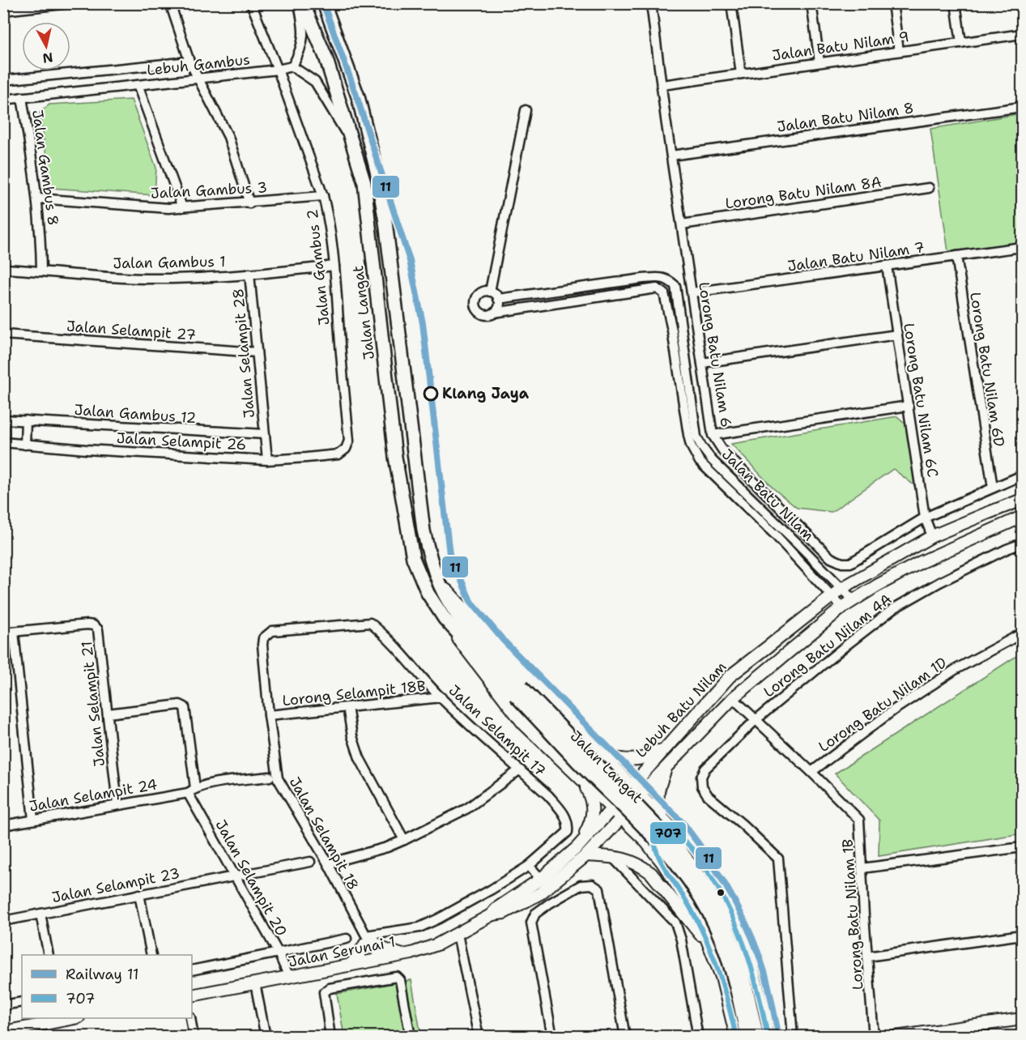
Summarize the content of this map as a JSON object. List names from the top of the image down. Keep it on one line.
{"streets":{"highway":["Jalan Langat"],"main road":["Lebuh Batu Nilam","Jalan Serunai 1"],"street":["Jalan Batu Nilam 9","Lebuh Gambus","Jalan Batu Nilam 8","Jalan Gambus 8","Jalan Gambus 3","Lorong Batu Nilam 8A","Jalan Batu Nilam 7","Jalan Gambus 1","Jalan Gambus 2","Jalan Selampit 27","Jalan Selampit 28","Lorong Batu Nilam 6","Lorong Batu Nilam 6D","Lorong Batu Nilam 6C","Jalan Gambus 12","Jalan Selampit 26","Jalan Batu Nilam","Lorong Batu Nilam 4A","Lorong Selampit 18B","Jalan Selampit 21","Lorong Batu Nilam 1D","Jalan Selampit 17","Jalan Selampit 24","Jalan Selampit 18","Jalan Selampit 20","Jalan Selampit 23","Lorong Batu Nilam 1B"]},"crossings":[["Jalan Batu Nilam 9","Lorong Batu Nilam 6"],["Lebuh Gambus","Jalan Gambus 8"],["Lebuh Gambus","Jalan Gambus 2"],["Jalan Batu Nilam 8","Lorong Batu Nilam 6"],["Jalan Gambus 8","Jalan Gambus 3"],["Jalan Gambus 8","Jalan Gambus 1"],["Jalan Gambus 3","Jalan Gambus 2"],["Lorong Batu Nilam 8A","Lorong Batu Nilam 6"],["Jalan Batu Nilam 7","Lorong Batu Nilam 6"],["Jalan Batu Nilam 7","Lorong Batu Nilam 6D"],["Jalan Batu Nilam 7","Lorong Batu Nilam 6C"],["Jalan Gambus 1","Jalan Gambus 2"],["Jalan Gambus 1","Jalan Selampit 28"],["Jalan Gambus 2","Jalan Selampit 26"],["Jalan Langat","Lebuh Batu Nilam"],["Jalan Selampit 27","Jalan Selampit 28"],["Jalan Selampit 28","Jalan Gambus 12"],["Jalan Selampit 28","Jalan Selampit 26"],["Lorong Batu Nilam 6","Lorong Batu Nilam 6D"],["Lorong Batu Nilam 6","Lorong Batu Nilam 6C"],["Lorong Batu Nilam 6C","Lebuh Batu Nilam"],["Jalan Batu Nilam","Lebuh Batu Nilam"],["Lorong Batu Nilam 4A","Lorong Batu Nilam 1B"],["Lorong Selampit 18B","Jalan Selampit 17"],["Lorong Selampit 18B","Jalan Selampit 18"],["Jalan Selampit 21","Jalan Selampit 24"],["Lorong Batu Nilam 1D","Lorong Batu Nilam 1B"],["Lebuh Batu Nilam","Lorong Batu Nilam 1B"],["Lebuh Batu Nilam","Jalan Serunai 1"],["Jalan Selampit 17","Jalan Selampit 18"],["Jalan Selampit 24","Jalan Selampit 20"],["Jalan Selampit 18","Jalan Serunai 1"],["Jalan Selampit 20","Jalan Selampit 23"],["Jalan Selampit 20","Jalan Serunai 1"]],"places":["Klang Jaya"],"lines":["rail line 11","transit line 707"],"legend":["Railway 11","707"],"north":"bottom"}
